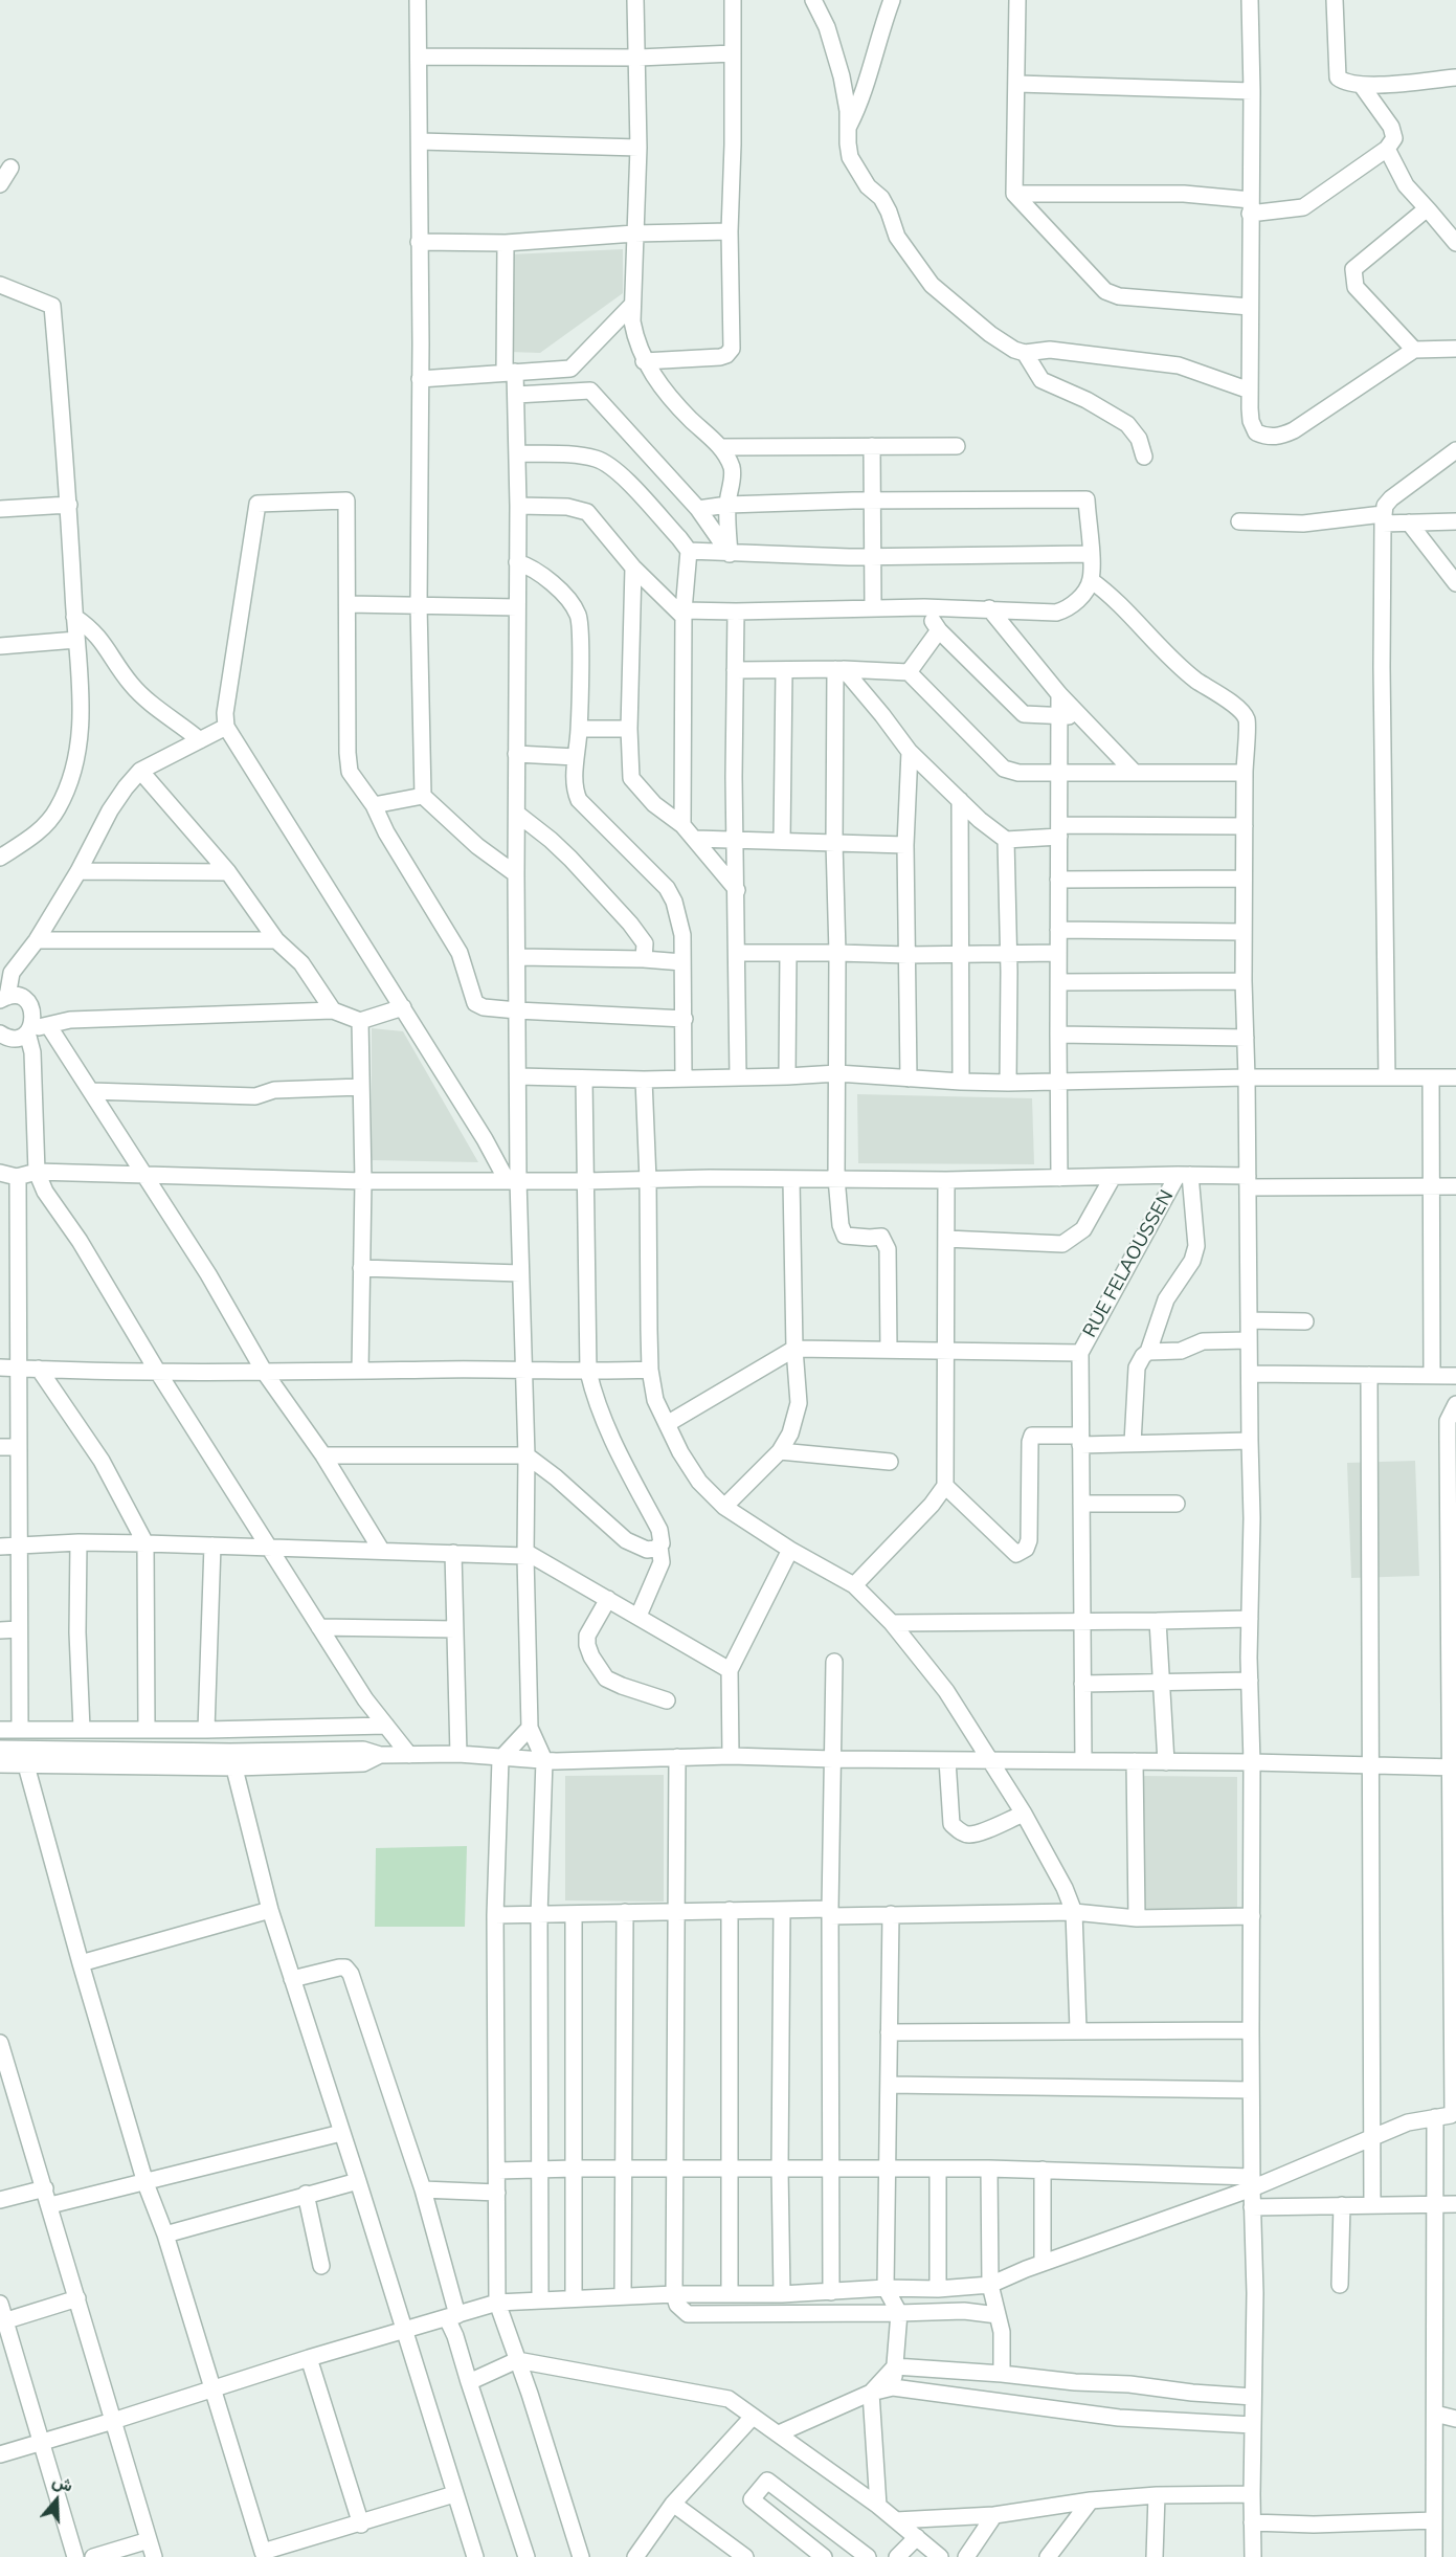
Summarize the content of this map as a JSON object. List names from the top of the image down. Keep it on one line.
{"streets":{"street":["RUE FELAOUSSEN"]},"north":"top"}
